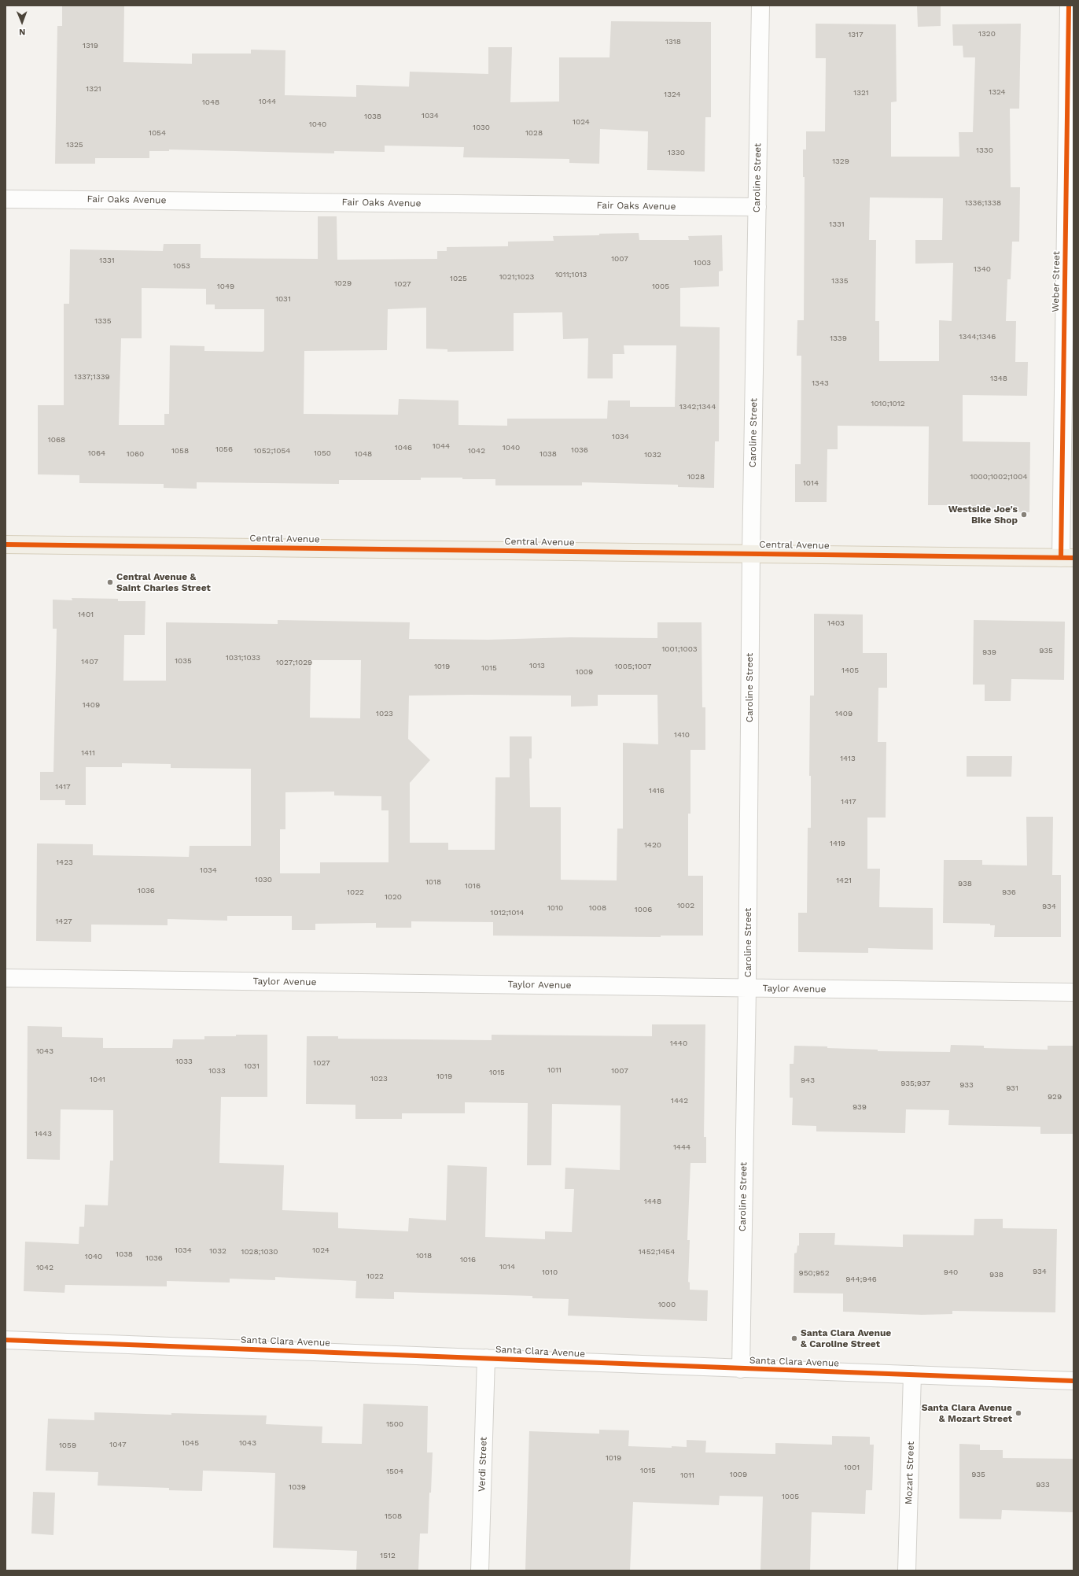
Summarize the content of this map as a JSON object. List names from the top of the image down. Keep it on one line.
{"streets":{"main road":["Central Avenue"],"street":["Caroline Street","Fair Oaks Avenue","Weber Street","Taylor Avenue","Santa Clara Avenue","Verdi Street","Mozart Street"]},"crossings":[["Caroline Street","Fair Oaks Avenue"],["Caroline Street","Central Avenue"],["Caroline Street","Taylor Avenue"],["Caroline Street","Santa Clara Avenue"],["Weber Street","Central Avenue"],["Santa Clara Avenue","Verdi Street"],["Santa Clara Avenue","Mozart Street"]],"places":["Westside Joe's Bike Shop","Central Avenue & Saint Charles Street","Santa Clara Avenue & Caroline Street","Santa Clara Avenue & Mozart Street"],"house_numbers":["1320","1317","1318","1319","1321","1324","1321","1324","1044","1048","1034","1038","1024","1040","1030","1054","1028","1325","1330","1330","1329","1336;1338","1331","1007","1331","1003","1053","1340","1011;1013","1021;1023","1025","1335","1029","1027","1049","1005","1031","1335","1344;1346","1339","1337;1339","1348","1343","1010;1012","1342;1344","1034","1068","1044","1046","1040","1056","1036","1058","1052;1054","1042","1064","1050","1060","1048","1038","1032","1028","1000;1002;1004","1014","1401","1403","1001;1003","935","939","1031;1033","1035","1407","1027;1029","1013","1019","1005;1007","1015","1405","1009","1409","1023","1409","1410","1411","1413","1417","1416","1417","1419","1420","1423","1034","1030","1421","1018","938","1016","1036","1022","936","1020","1002","934","1010","1008","1006","1012;1014","1427","1440","1043","1033","1027","1031","1011","1033","1007","1015","1019","1023","1041","943","935;937","933","931","929","1442","939","1443","1444","1448","1034","1024","1032","1028;1030","1452;1454","1038","1018","1040","1036","1016","1014","1042","934","1010","940","950;952","938","1022","944;946","1000","1500","1045","1043","1047","1059","1019","1001","1015","1504","1009","935","1011","933","1039","1005","1508","1512"],"north":"bottom"}
